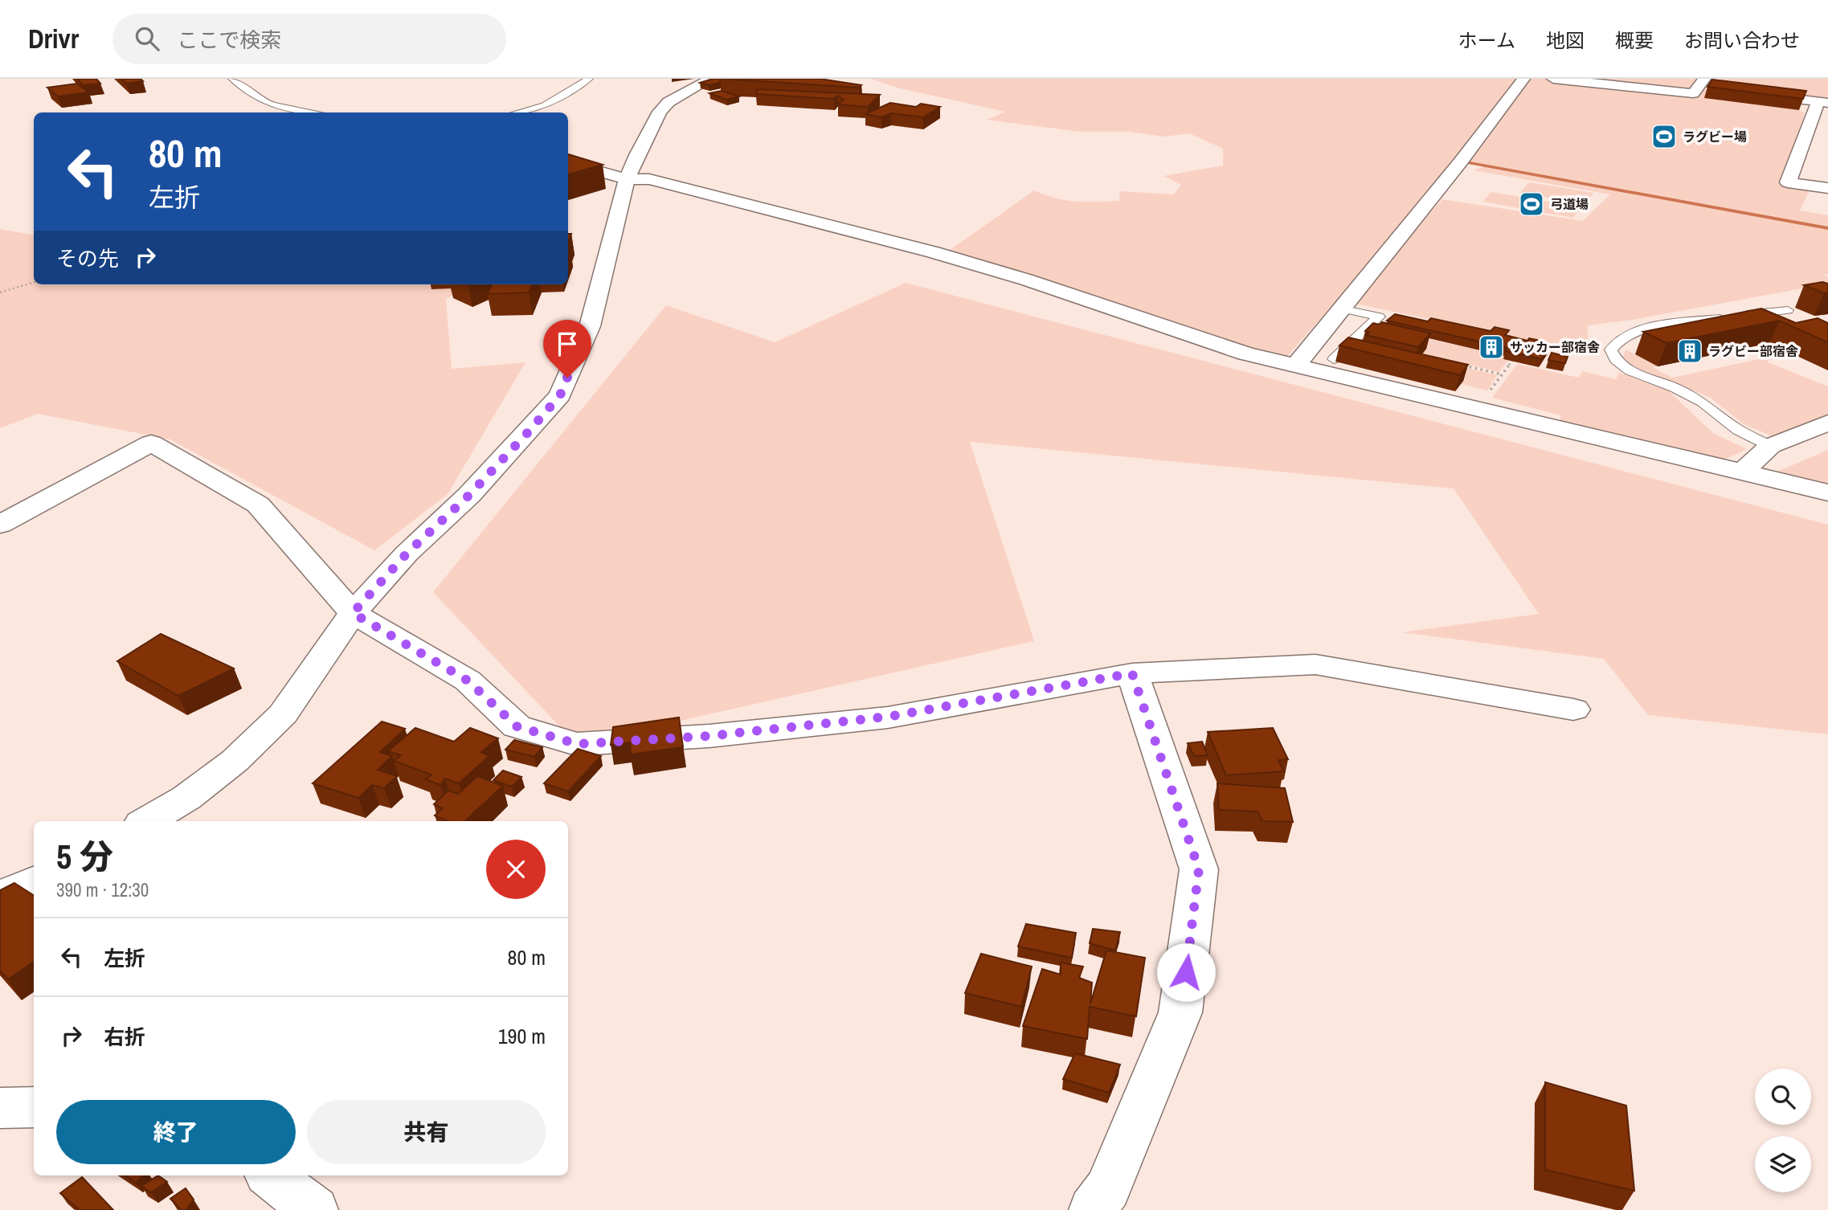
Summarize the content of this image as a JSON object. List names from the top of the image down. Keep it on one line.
{"places":{"sports":["ラグビー場","弓道場"],"building":["サッカー部宿舎","ラグビー部宿舎"]},"page":{"header":"Drivr","search":"ここで検索","nav":["ホーム","地図","概要","お問い合わせ"],"turn":["80 m","左折"],"then":"その先","heading":["5 分","390 m · 12:30"],"list":[{"name":"左折","value":"80 m"},{"name":"右折","value":"190 m"}],"buttons":["終了","共有"]}}
